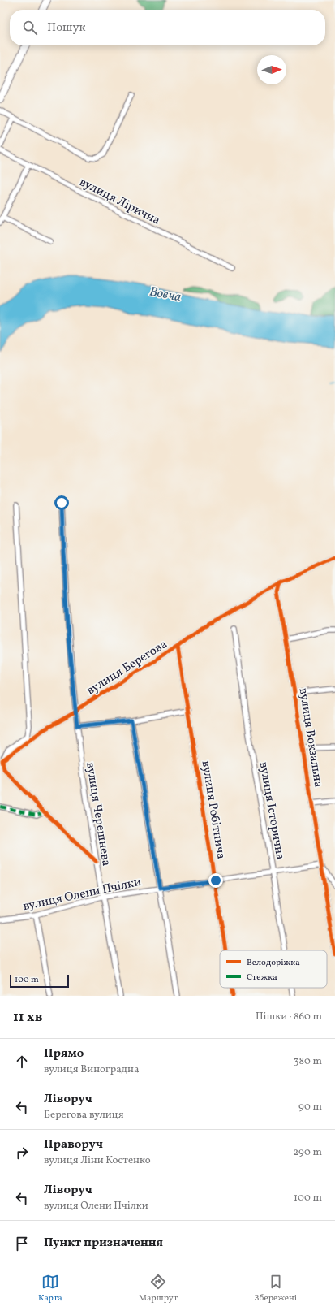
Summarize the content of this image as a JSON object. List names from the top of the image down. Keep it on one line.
{"streets":{"street":["вулиця Лірична","вулиця Берегова","вулиця Вокзальна","вулиця Робітнича","вулиця Історична","вулиця Черешнева","вулиця Олени Пчілки"]},"crossings":[["вулиця Берегова","вулиця Вокзальна"],["вулиця Берегова","вулиця Робітнича"],["вулиця Берегова","вулиця Черешнева"],["вулиця Вокзальна","вулиця Олени Пчілки"],["вулиця Робітнича","вулиця Олени Пчілки"],["вулиця Історична","вулиця Олени Пчілки"],["вулиця Черешнева","вулиця Олени Пчілки"]],"water":["Вовча"],"legend":["Велодоріжка","Стежка"],"scale_bar":"100 m","north":"right","page":{"search":"Пошук","scale":"100 m","heading":["11 хв","Пішки · 860 m"],"list":[["Прямо","вулиця Виноградна","380 m"],["Ліворуч","Берегова вулиця","90 m"],["Праворуч","вулиця Ліни Костенко","290 m"],["Ліворуч","вулиця Олени Пчілки","100 m"],"Пункт призначення"],"nav":["Карта","Маршрут","Збережені"]}}
